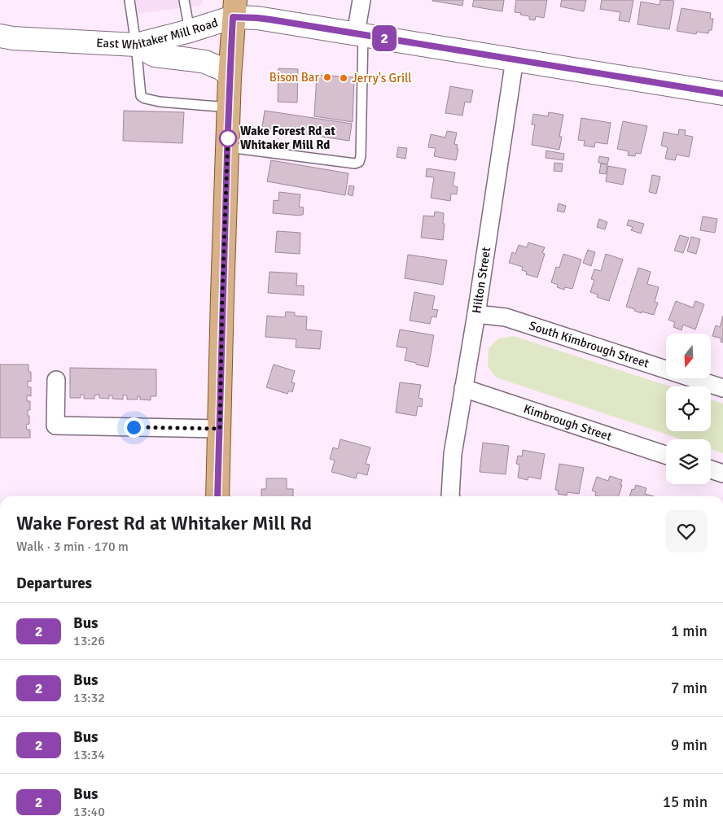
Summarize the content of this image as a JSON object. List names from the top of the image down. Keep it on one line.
{"streets":{"main road":["East Whitaker Mill Road"],"street":["Hilton Street","South Kimbrough Street","Kimbrough Street"]},"crossings":[["East Whitaker Mill Road","Hilton Street"],["Hilton Street","South Kimbrough Street"],["Hilton Street","Kimbrough Street"]],"places":["Bison Bar","Jerry's Grill","Wake Forest Rd at Whitaker Mill Rd"],"lines":["bus line 2"],"north":"bottom","page":{"on_map":"2","heading":[["Wake Forest Rd at Whitaker Mill Rd","Walk · 3 min · 170 m"],"Departures"],"list":[{"mark":"2","name":"Bus","note":"13:26","value":"1 min"},{"mark":"2","name":"Bus","note":"13:32","value":"7 min"},{"mark":"2","name":"Bus","note":"13:34","value":"9 min"},{"mark":"2","name":"Bus","note":"13:40","value":"15 min"}]}}
